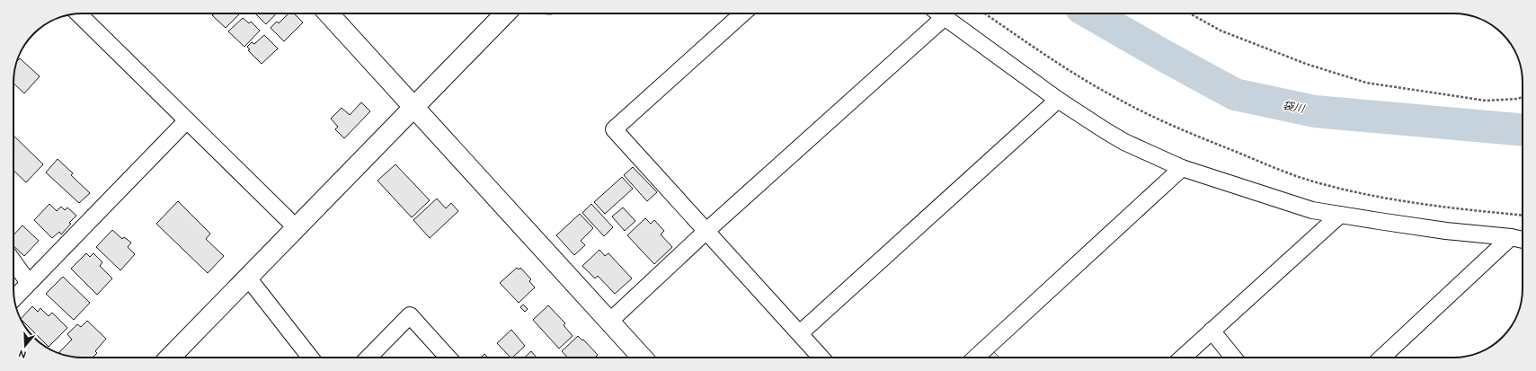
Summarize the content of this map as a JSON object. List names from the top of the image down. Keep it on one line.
{"water":["袋川"],"north":"bottom"}
